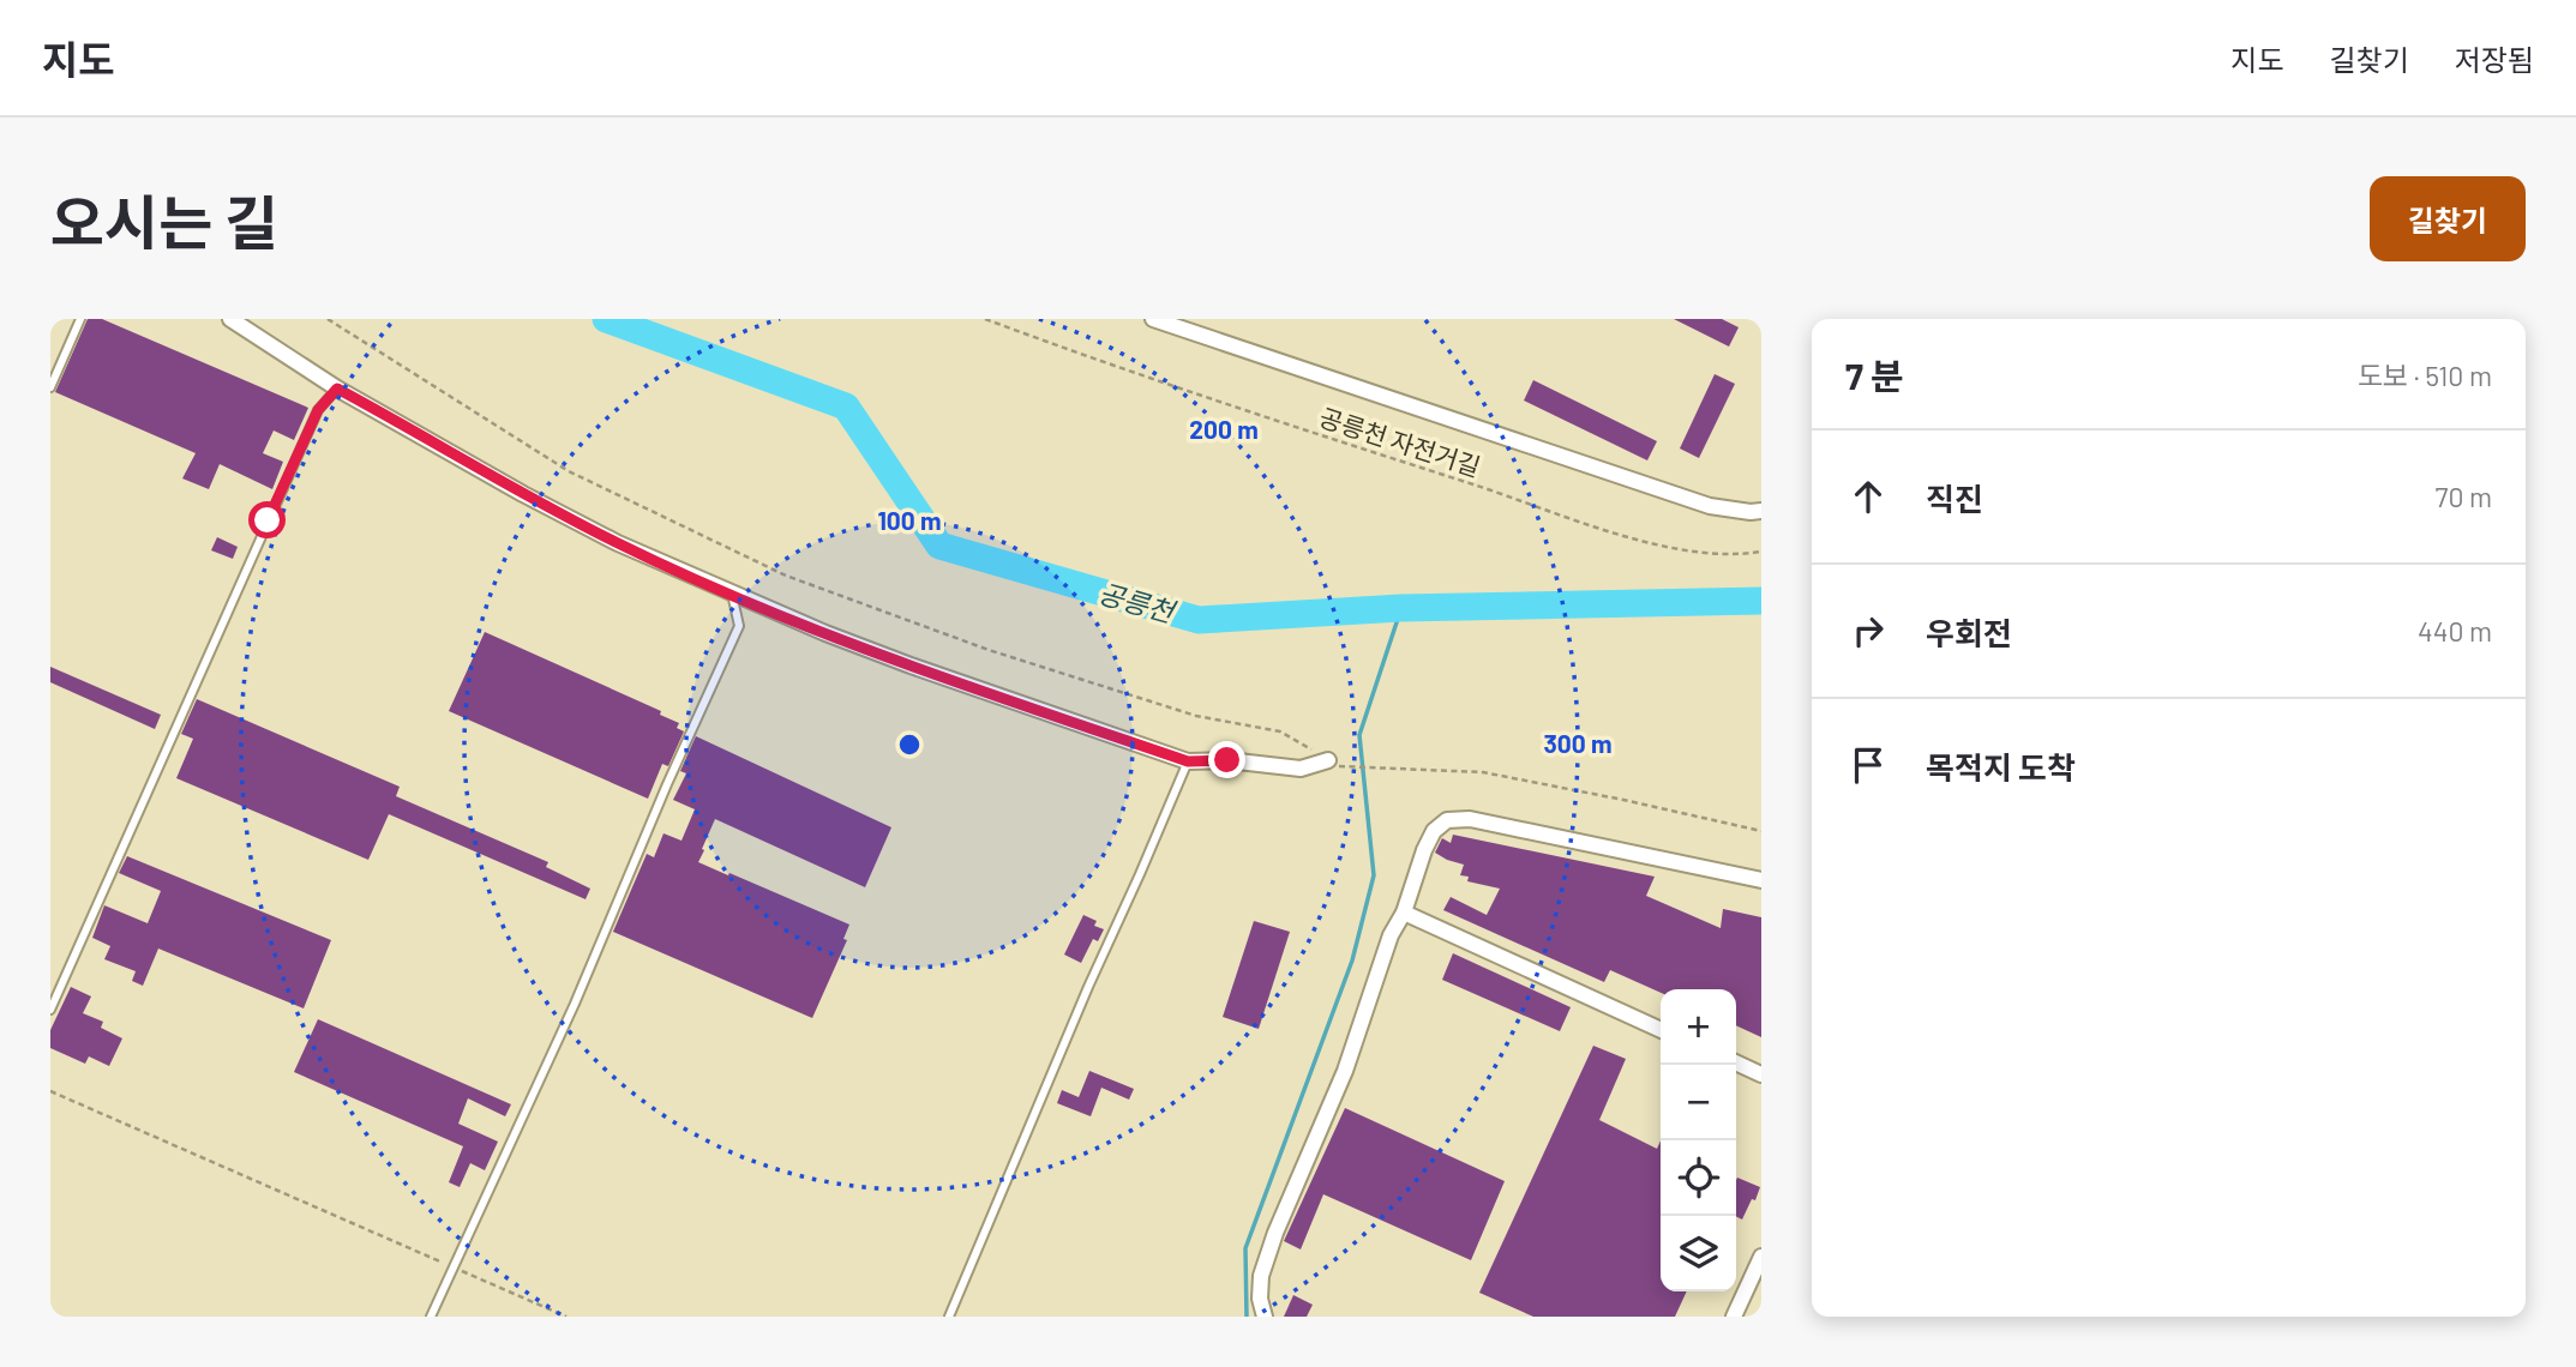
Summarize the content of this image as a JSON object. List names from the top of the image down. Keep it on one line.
{"streets":{"path":["공릉천 자전거길"]},"water":["공릉천"],"page":{"header":"지도","nav":["지도","길찾기","저장됨"],"title":"오시는 길","buttons":"길찾기","heading":["7 분","도보 · 510 m"],"list":[["직진","70 m"],["우회전","440 m"],"목적지 도착"],"map_buttons":["+","−"]},"rings":["200 m","100 m","300 m"]}
